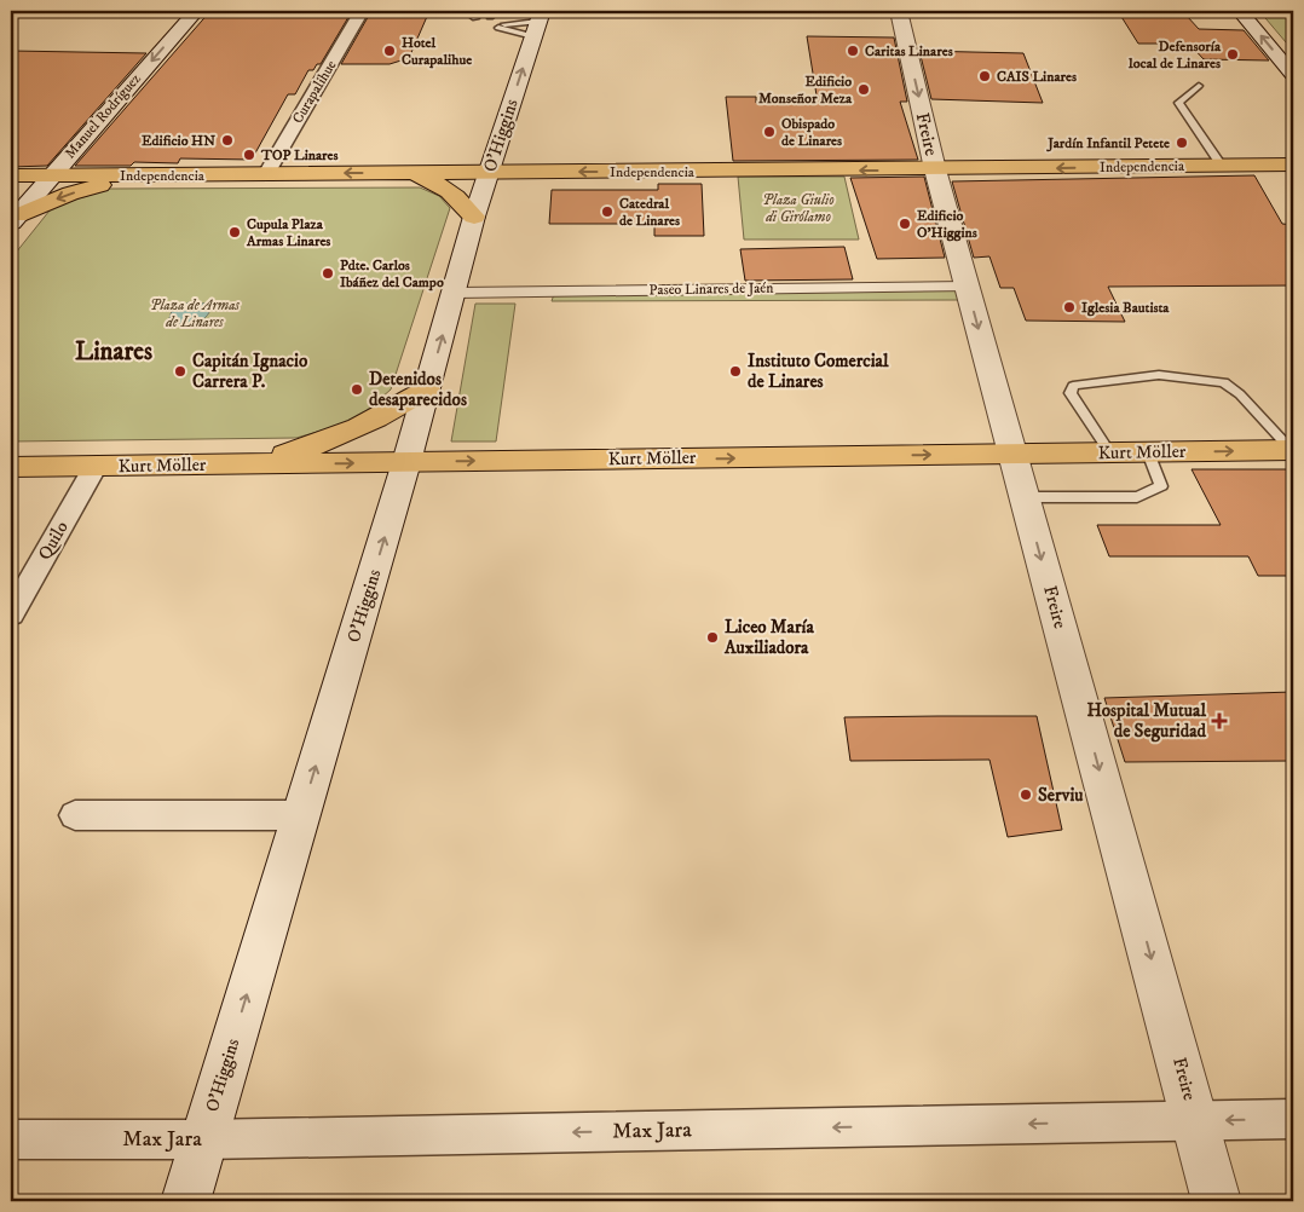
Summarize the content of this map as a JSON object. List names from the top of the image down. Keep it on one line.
{"streets":{"main road":["Manuel Rodríguez","Freire","O'Higgins","Independencia","Kurt Möller"],"street":["Curapalihue","Paseo Linares de Jaén","Quilo","Max Jara"]},"crossings":[["Curapalihue","Independencia"],["Manuel Rodríguez","Independencia"],["Freire","Independencia"],["Freire","Paseo Linares de Jaén"],["Freire","Kurt Möller"],["Freire","Max Jara"],["O'Higgins","Independencia"],["O'Higgins","Paseo Linares de Jaén"],["O'Higgins","Kurt Möller"],["O'Higgins","Max Jara"],["Kurt Möller","Quilo"]],"one_way":["Manuel Rodríguez","Freire","O'Higgins","Independencia","Kurt Möller","Max Jara"],"districts":["Linares"],"parks":["Plaza Giulio di Girólamo","Plaza de Armas de Linares"],"places":{"other":["Hotel Curapalihue","Caritas Linares","Defensoría local de Linares","CAIS Linares","Edificio Monseñor Meza","Obispado de Linares","Edificio HN","Jardín Infantil Petete","TOP Linares","Catedral de Linares","Edificio O'Higgins","Cupula Plaza Armas Linares","Pdte. Carlos Ibáñez del Campo","Iglesia Bautista","Capitán Ignacio Carrera P.","Instituto Comercial de Linares","Detenidos desaparecidos","Liceo María Auxiliadora","Serviu"],"health":["Hospital Mutual de Seguridad"]}}
